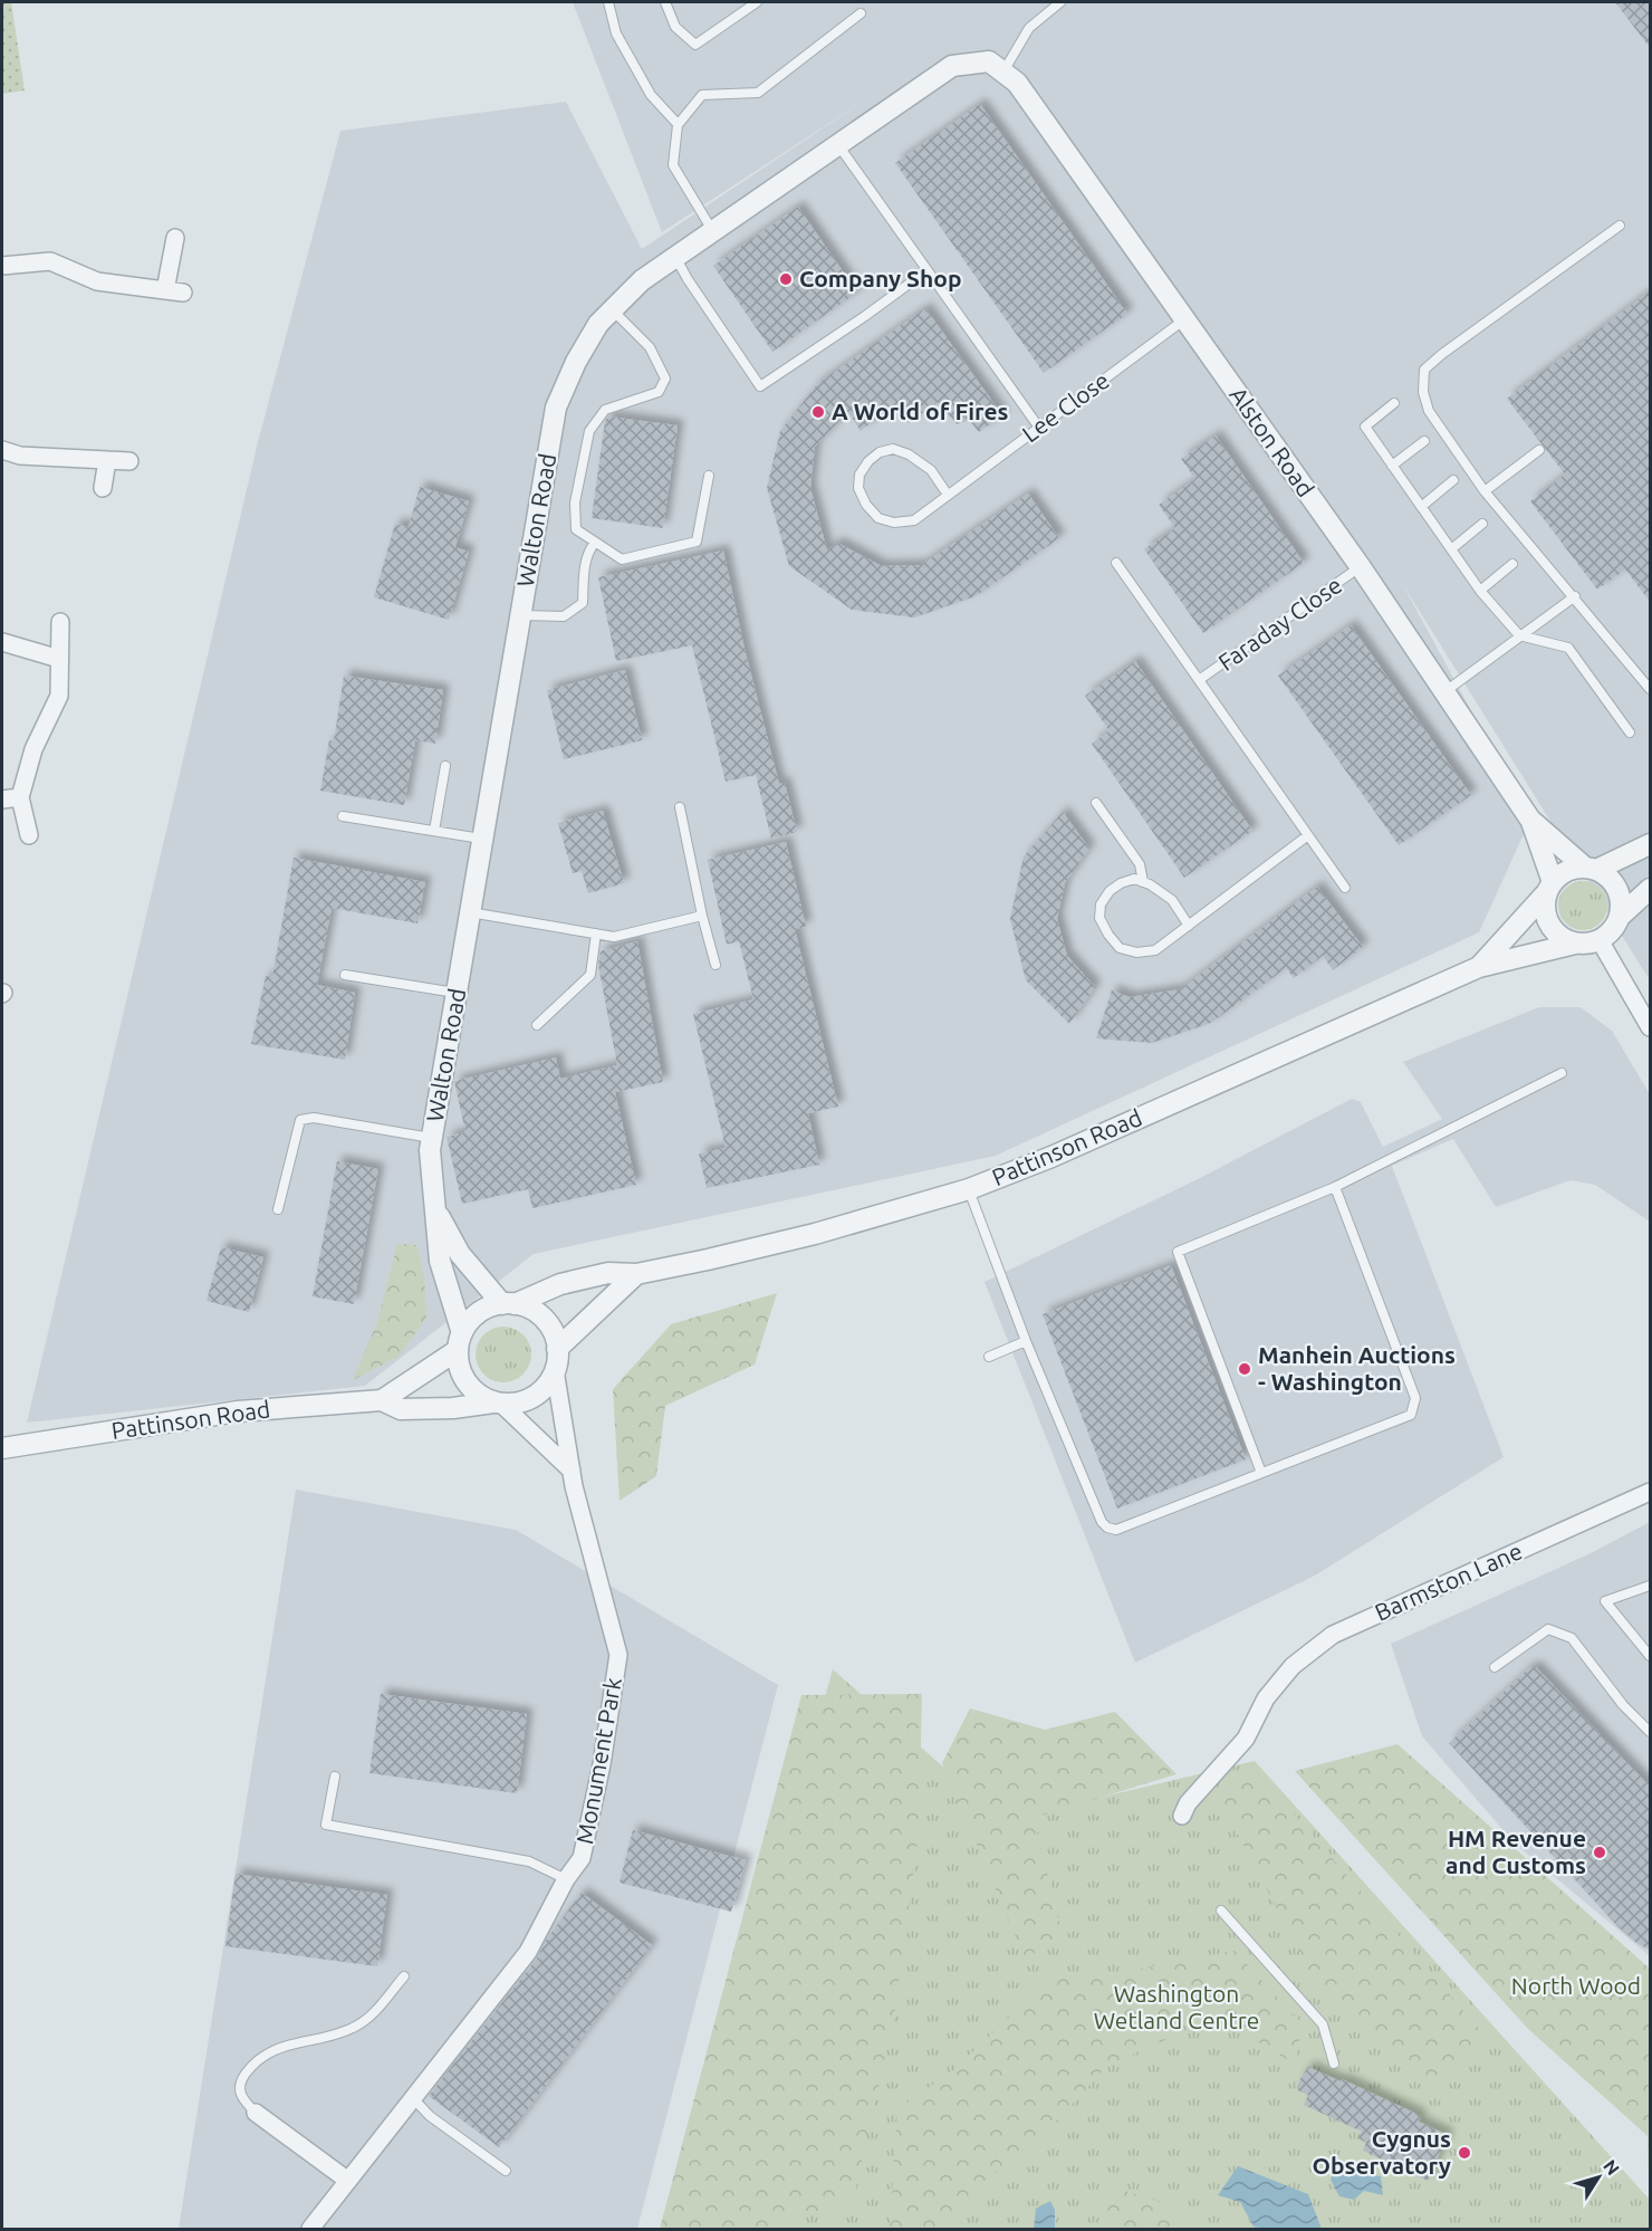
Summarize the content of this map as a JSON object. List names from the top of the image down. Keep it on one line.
{"streets":{"street":["Alston Road","Walton Road","Pattinson Road","Barmston Lane","Monument Park"],"lane":["Lee Close","Faraday Close"]},"crossings":[["Lee Close","Alston Road"],["Alston Road","Walton Road"],["Alston Road","Faraday Close"],["Alston Road","Pattinson Road"],["Walton Road","Pattinson Road"],["Walton Road","Monument Park"],["Pattinson Road","Monument Park"]],"parks":["North Wood","Washington Wetland Centre"],"places":["Company Shop","A World of Fires","Manhein Auctions - Washington","HM Revenue and Customs","Cygnus Observatory"],"north":"top right"}
